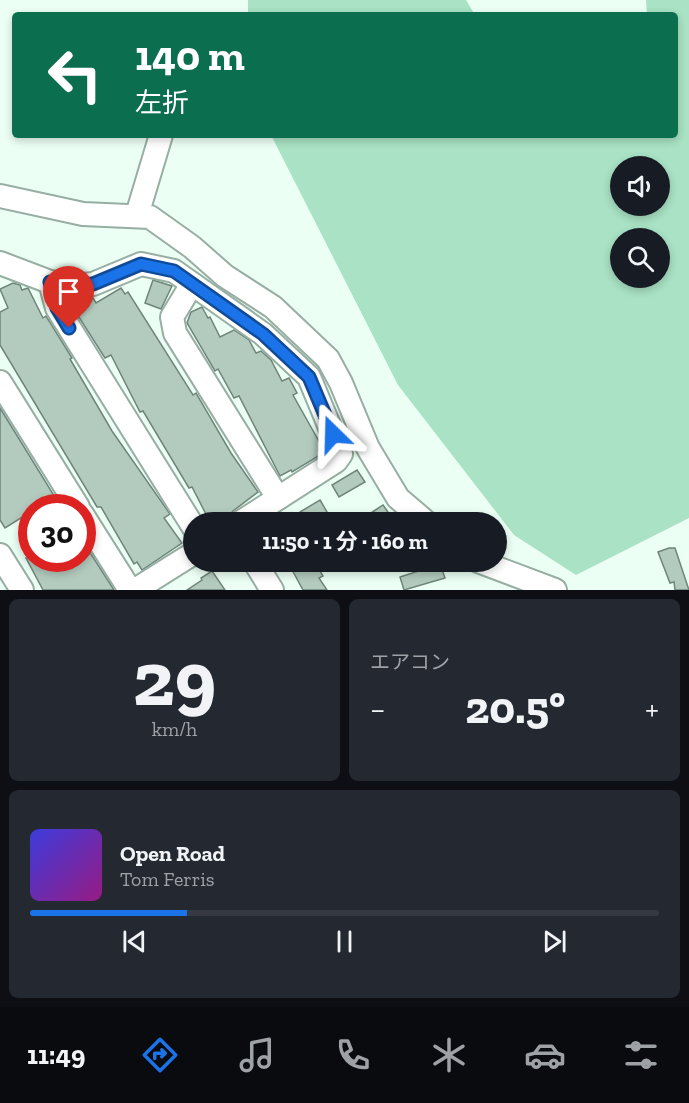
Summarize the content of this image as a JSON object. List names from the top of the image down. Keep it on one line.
{"page":{"turn":["140 m","左折"],"limit":"30","trip":"11:50 · 1 分 · 160 m","tile":[["29","km/h"],"エアコン"],"heat":["−","20.5°","+"],"song":["Open Road","Tom Ferris"],"tabs":"11:49"}}
